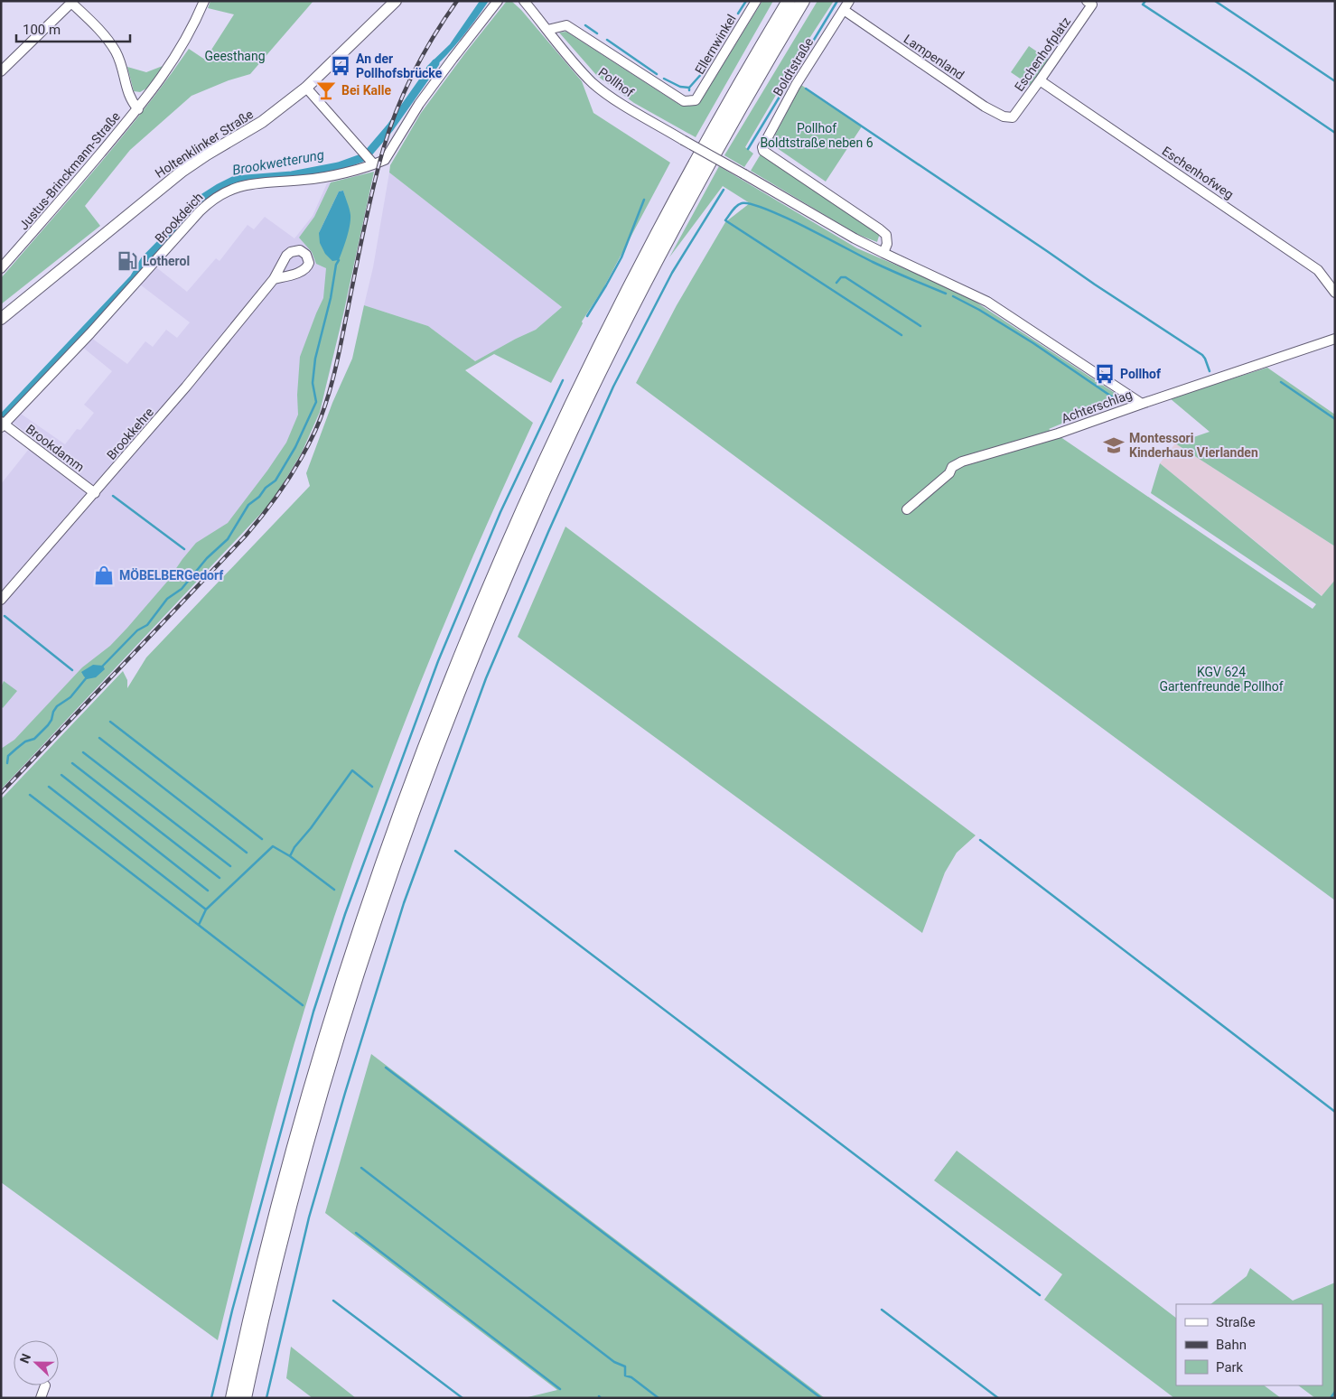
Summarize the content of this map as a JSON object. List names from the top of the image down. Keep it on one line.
{"streets":{"main road":["Holtenklinker Straße"],"street":["Ellernwinkel","Eschenhofplatz","Lampenland","Boldtstraße","Pollhof","Justus-Brinckmann-Straße","Eschenhofweg","Brookdeich","Achterschlag","Brookkehre","Brookdamm"]},"crossings":[["Ellernwinkel","Pollhof"],["Eschenhofplatz","Lampenland"],["Eschenhofplatz","Eschenhofweg"],["Lampenland","Boldtstraße"],["Boldtstraße","Pollhof"],["Brookdeich","Brookdamm"],["Brookkehre","Brookdamm"]],"water":["Brookwetterung"],"parks":["Geesthang","Pollhof Boldtstraße neben 6","KGV 624 Gartenfreunde Pollhof"],"places":{"bus stop":["An der Pollhofsbrücke","Pollhof"],"bar":["Bei Kalle"],"fuel station":["Lotherol"],"school or university":["Montessori Kinderhaus Vierlanden"],"shop":["MÖBELBERGedorf"]},"legend":["Straße","Bahn","Park"],"scale_bar":"100 m","north":"left"}
